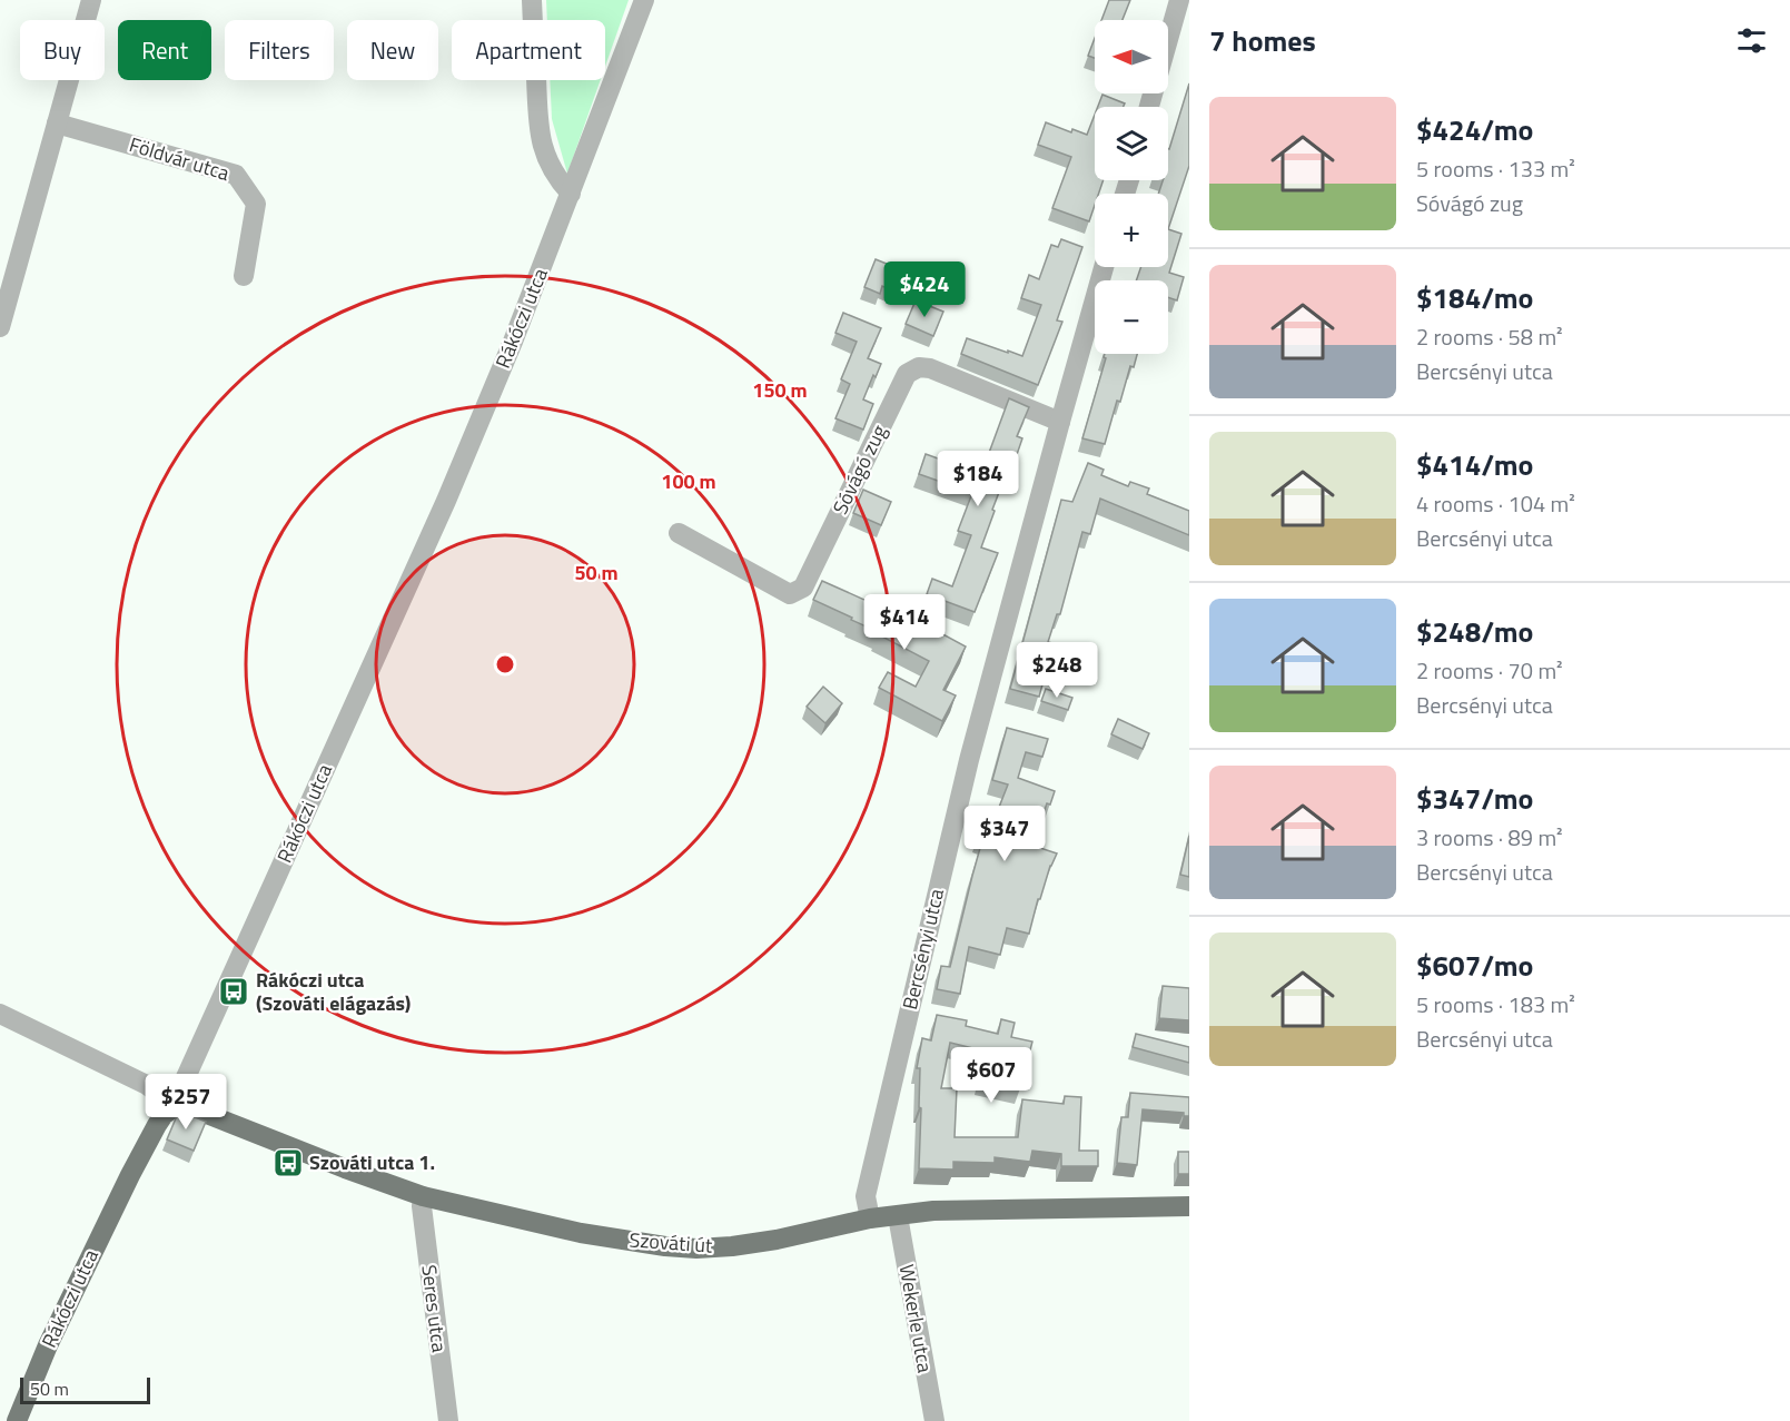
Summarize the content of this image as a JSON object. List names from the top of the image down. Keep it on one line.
{"streets":{"main road":["Rákóczi utca","Szováti út"],"street":["Földvár utca","Sóvágó zug","Bercsényi utca","Seres utca","Wekerle utca"]},"crossings":[["Rákóczi utca","Szováti út"],["Sóvágó zug","Bercsényi utca"],["Bercsényi utca","Szováti út"],["Szováti út","Seres utca"],["Szováti út","Wekerle utca"]],"places":{"bus stop":["Rákóczi utca (Szováti elágazás)","Szováti utca 1."]},"scale_bar":"50 m","north":"left","page":{"heading":"7 homes","map_buttons":["+","−"],"chip":["Buy","Rent","Filters","New","Apartment"],"list":[{"name":"$424/mo","note":"5 rooms · 133 m² · Sóvágó zug"},{"name":"$184/mo","note":"2 rooms · 58 m² · Bercsényi utca"},{"name":"$414/mo","note":"4 rooms · 104 m² · Bercsényi utca"},{"name":"$248/mo","note":"2 rooms · 70 m² · Bercsényi utca"},{"name":"$347/mo","note":"3 rooms · 89 m² · Bercsényi utca"},{"name":"$607/mo","note":"5 rooms · 183 m² · Bercsényi utca"}],"price":["$424","$184","$414","$248","$347","$607","$257"],"scale":"50 m"},"rings":["150 m","100 m","50 m"]}
